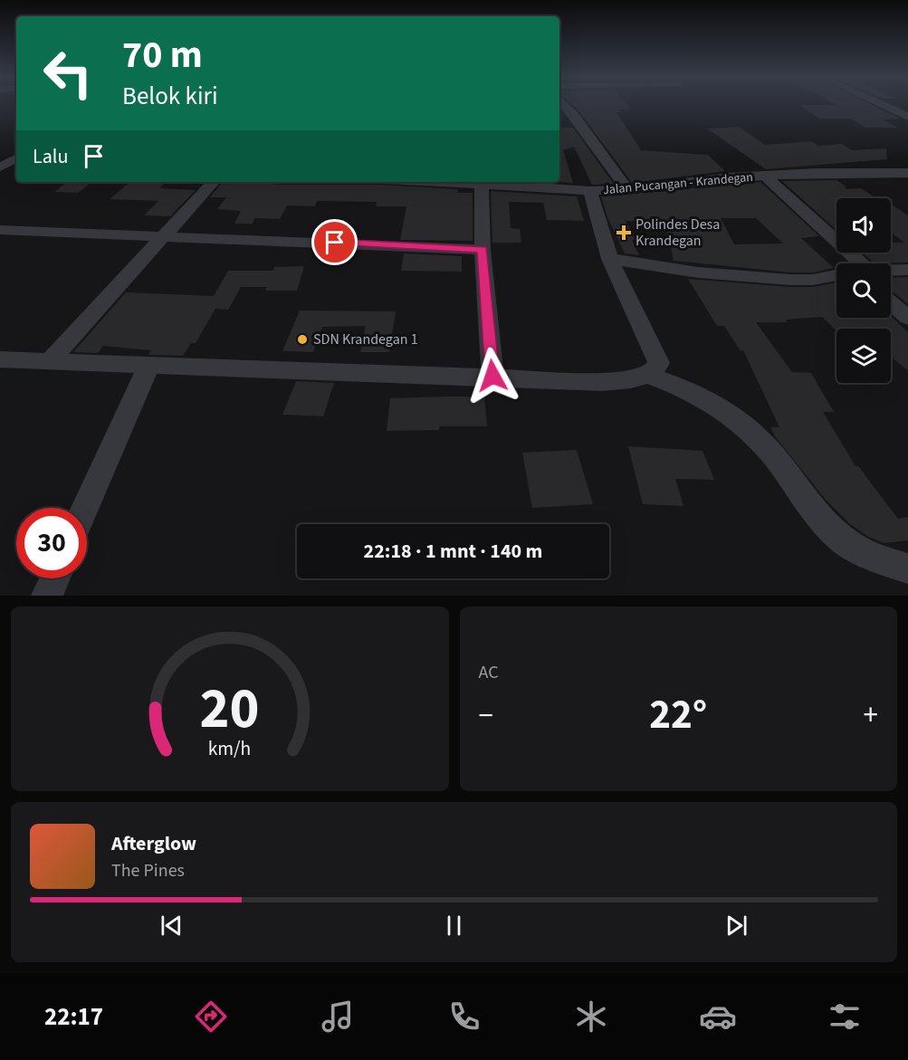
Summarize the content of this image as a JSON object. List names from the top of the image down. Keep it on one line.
{"streets":{"street":["Jalan Pucangan - Krandegan"]},"places":{"health":["Polindes Desa Krandegan"],"other":["SDN Krandegan 1"]},"page":{"turn":["70 m","Belok kiri"],"then":"Lalu","limit":"30","trip":"22:18 · 1 mnt · 140 m","tile":"AC","heat":["−","22°","+"],"song":["Afterglow","The Pines"],"tabs":"22:17","gauge":["20","km/h"]}}
